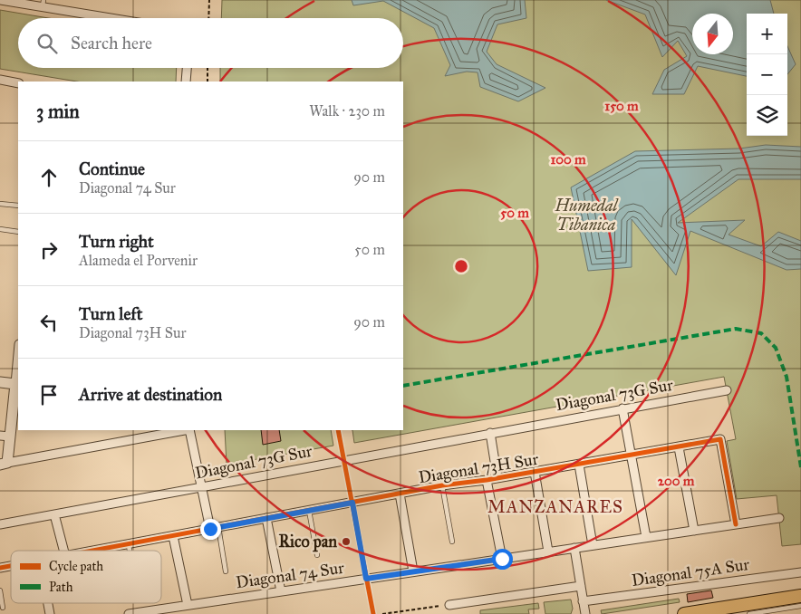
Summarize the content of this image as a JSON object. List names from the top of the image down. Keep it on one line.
{"streets":{"street":["Diagonal 73G Sur","Diagonal 73H Sur","Diagonal 75A Sur","Diagonal 74 Sur"]},"crossings":[["Diagonal 73H Sur","Diagonal 74 Sur"]],"districts":["MANZANARES"],"parks":["Humedal Tibanica"],"places":["Rico pan"],"legend":["Cycle path","Path"],"north":"bottom","page":{"map_buttons":["+","−"],"search":"Search here","heading":["3 min","Walk · 230 m"],"list":[["Continue","Diagonal 74 Sur","90 m"],["Turn right","Alameda el Porvenir","50 m"],["Turn left","Diagonal 73H Sur","90 m"],"Arrive at destination"]},"rings":["150 m","100 m","50 m","200 m"]}
